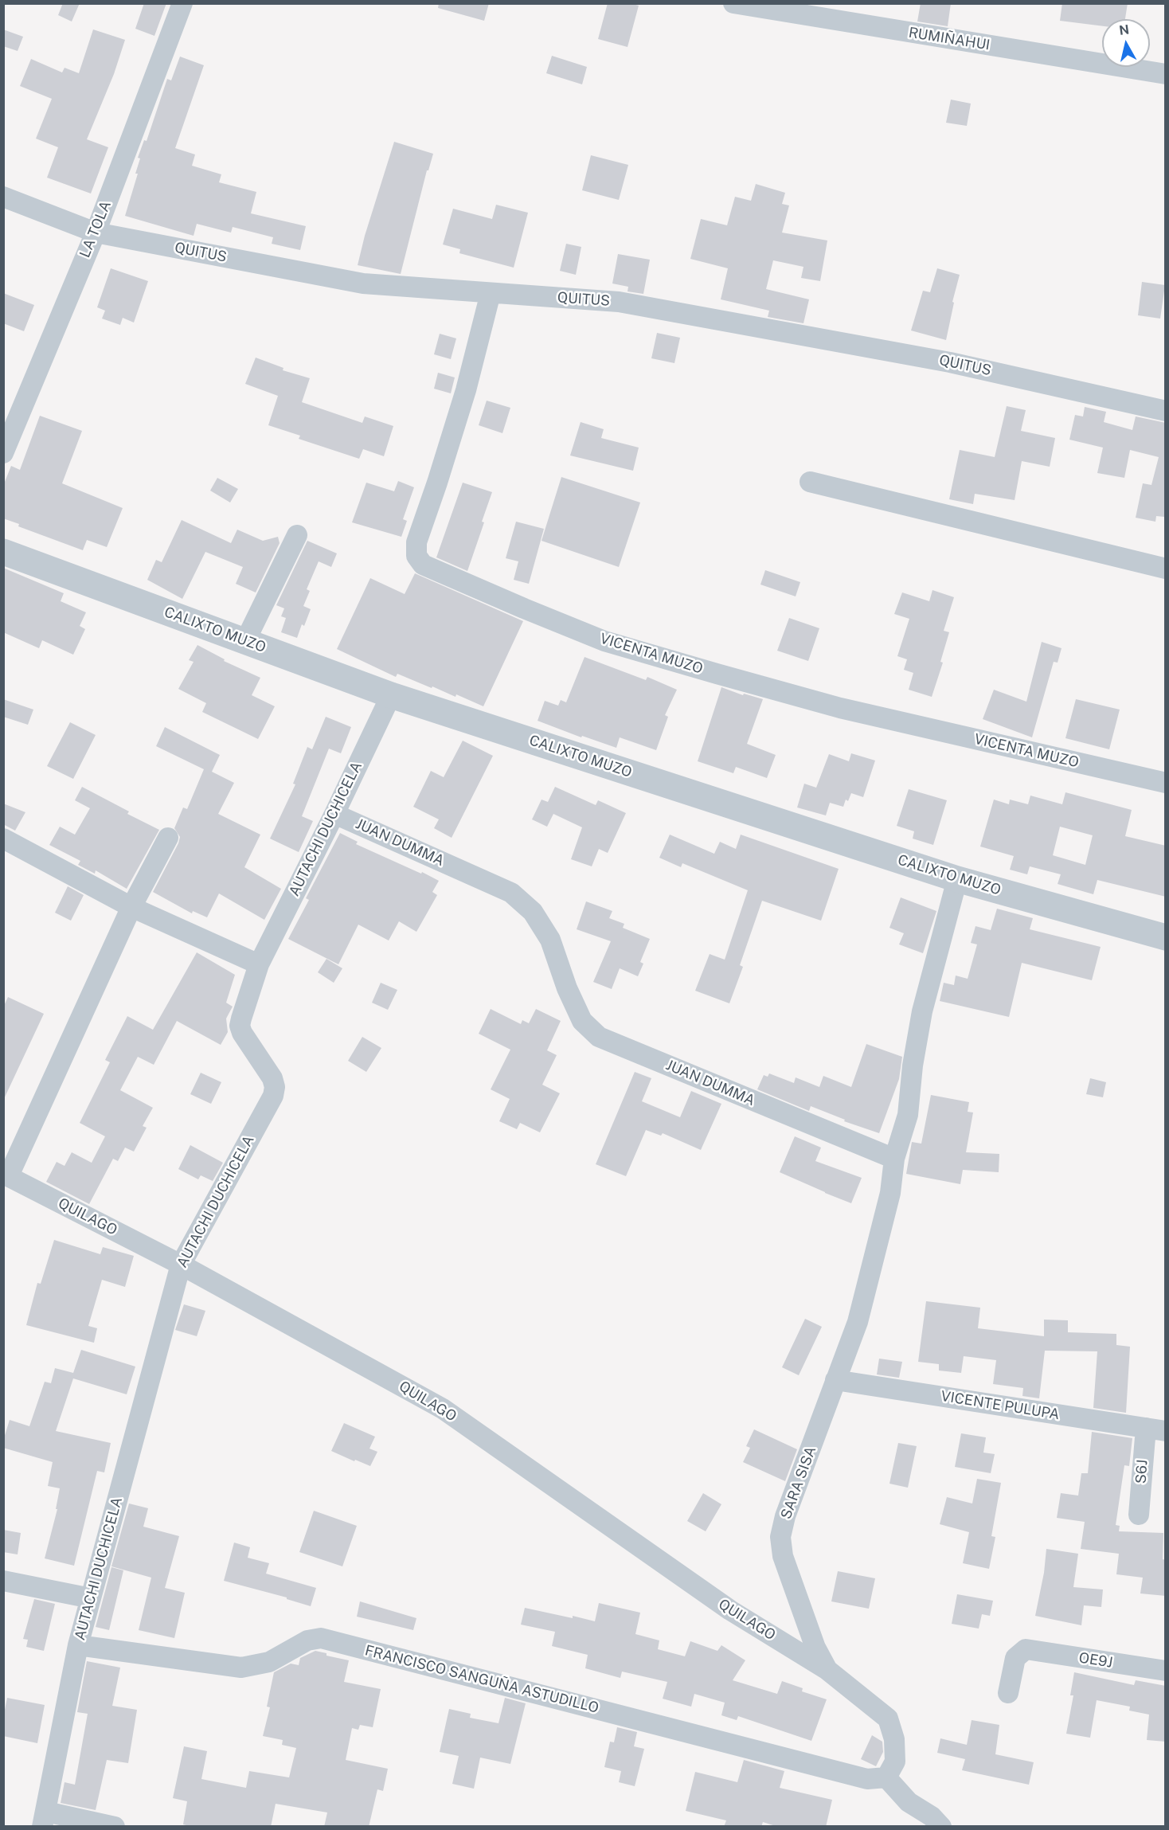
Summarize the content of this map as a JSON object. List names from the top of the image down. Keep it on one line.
{"streets":{"street":["RUMIÑAHUI","LA TOLA","QUITUS","CALIXTO MUZO","VICENTA MUZO","AUTACHI DUCHICELA","JUAN DUMMA","QUILAGO","VICENTE PULUPA","S6J","SARA SISA","OE9J","FRANCISCO SANGUÑA ASTUDILLO"]},"crossings":[["LA TOLA","QUITUS"],["QUITUS","VICENTA MUZO"],["CALIXTO MUZO","AUTACHI DUCHICELA"],["AUTACHI DUCHICELA","JUAN DUMMA"],["AUTACHI DUCHICELA","QUILAGO"],["AUTACHI DUCHICELA","FRANCISCO SANGUÑA ASTUDILLO"],["JUAN DUMMA","SARA SISA"],["QUILAGO","SARA SISA"],["VICENTE PULUPA","S6J"],["VICENTE PULUPA","SARA SISA"],["SARA SISA","FRANCISCO SANGUÑA ASTUDILLO"]],"north":"top"}
